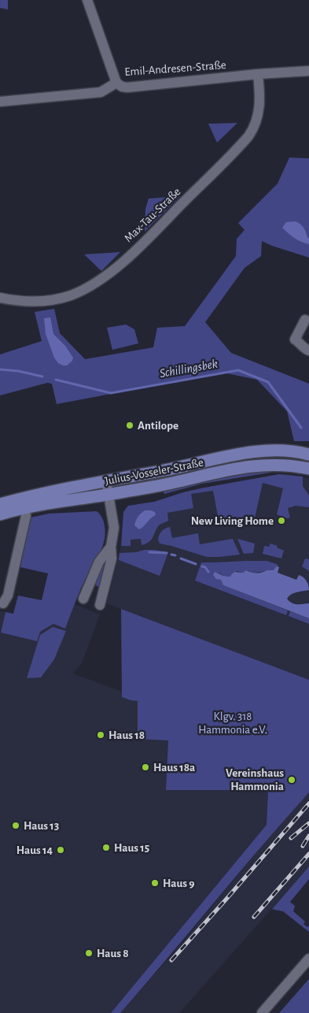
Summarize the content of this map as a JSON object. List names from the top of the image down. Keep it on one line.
{"streets":{"main road":["Julius-Vosseler-Straße"],"street":["Emil-Andresen-Straße","Max-Tau-Straße"]},"crossings":[["Emil-Andresen-Straße","Max-Tau-Straße"]],"water":["Schillingsbek"],"parks":["Klgv. 318 Hammonia e.V."],"places":["Antilope","New Living Home","Haus 18","Haus 18a","Vereinshaus Hammonia","Haus 13","Haus 15","Haus 14","Haus 9","Haus 8"]}
